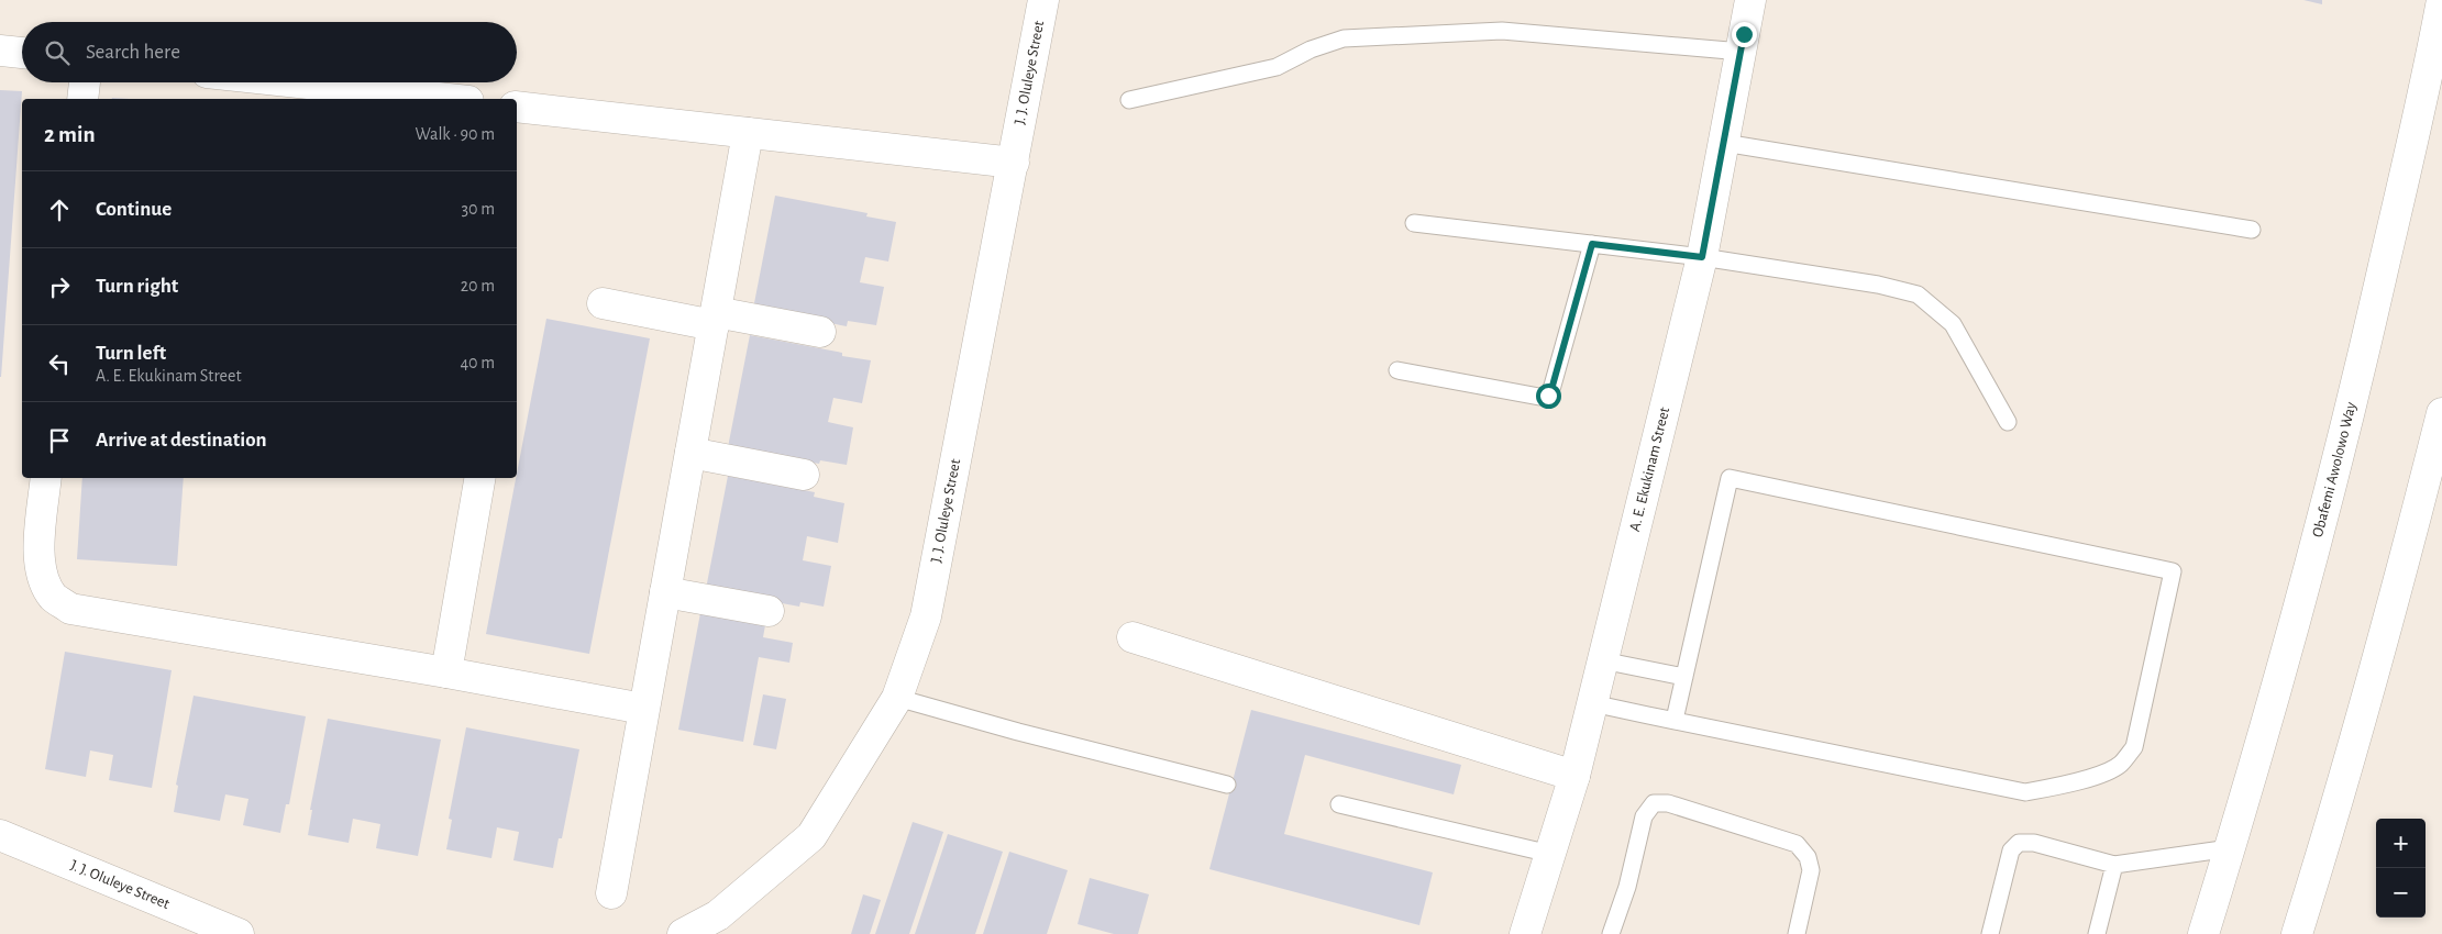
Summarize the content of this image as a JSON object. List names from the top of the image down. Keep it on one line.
{"streets":{"street":["J. J. Oluleye Street","A. E. Ekukinam Street","Obafemi Awolowo Way"]},"page":{"search":"Search here","heading":["2 min","Walk · 90 m"],"list":[["Continue","30 m"],["Turn right","20 m"],["Turn left","A. E. Ekukinam Street","40 m"],"Arrive at destination"],"map_buttons":["+","−"]}}
